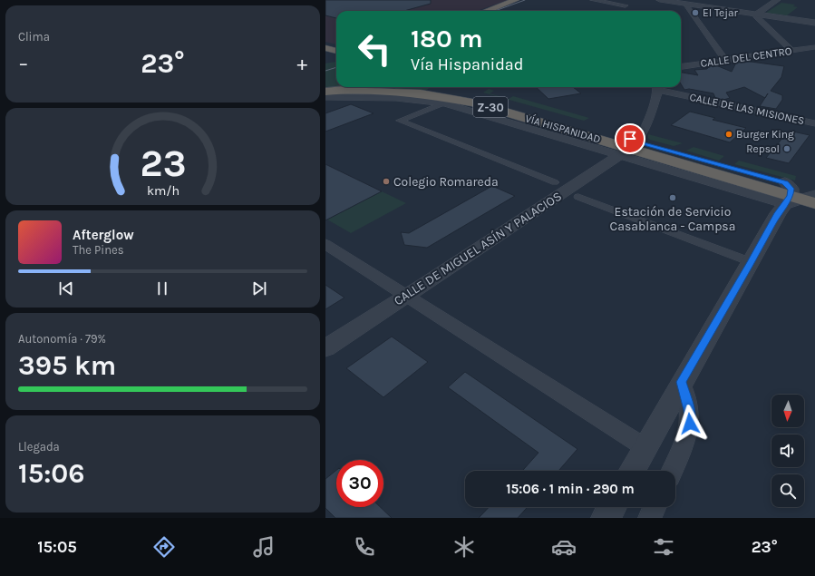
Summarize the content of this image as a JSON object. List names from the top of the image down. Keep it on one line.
{"streets":{"highway":["Z-30","VÍA HISPANIDAD"],"street":["CALLE DEL CENTRO","CALLE DE LAS MISIONES","CALLE DE MIGUEL ASÍN Y PALACIOS"]},"crossings":[["VÍA HISPANIDAD","CALLE DE MIGUEL ASÍN Y PALACIOS"]],"places":["El Tejar","Burger King","Repsol","Colegio Romareda","Estación de Servicio Casablanca - Campsa"],"north":"bottom","page":{"tile":["Clima",["Autonomía · 79%","395 km"],["Llegada","15:06"]],"turn":["180 m","Vía Hispanidad"],"heat":["−","23°","+"],"song":["Afterglow","The Pines"],"limit":"30","trip":"15:06 · 1 min · 290 m","tabs":["15:05","23°"],"gauge":["23","km/h"]}}
